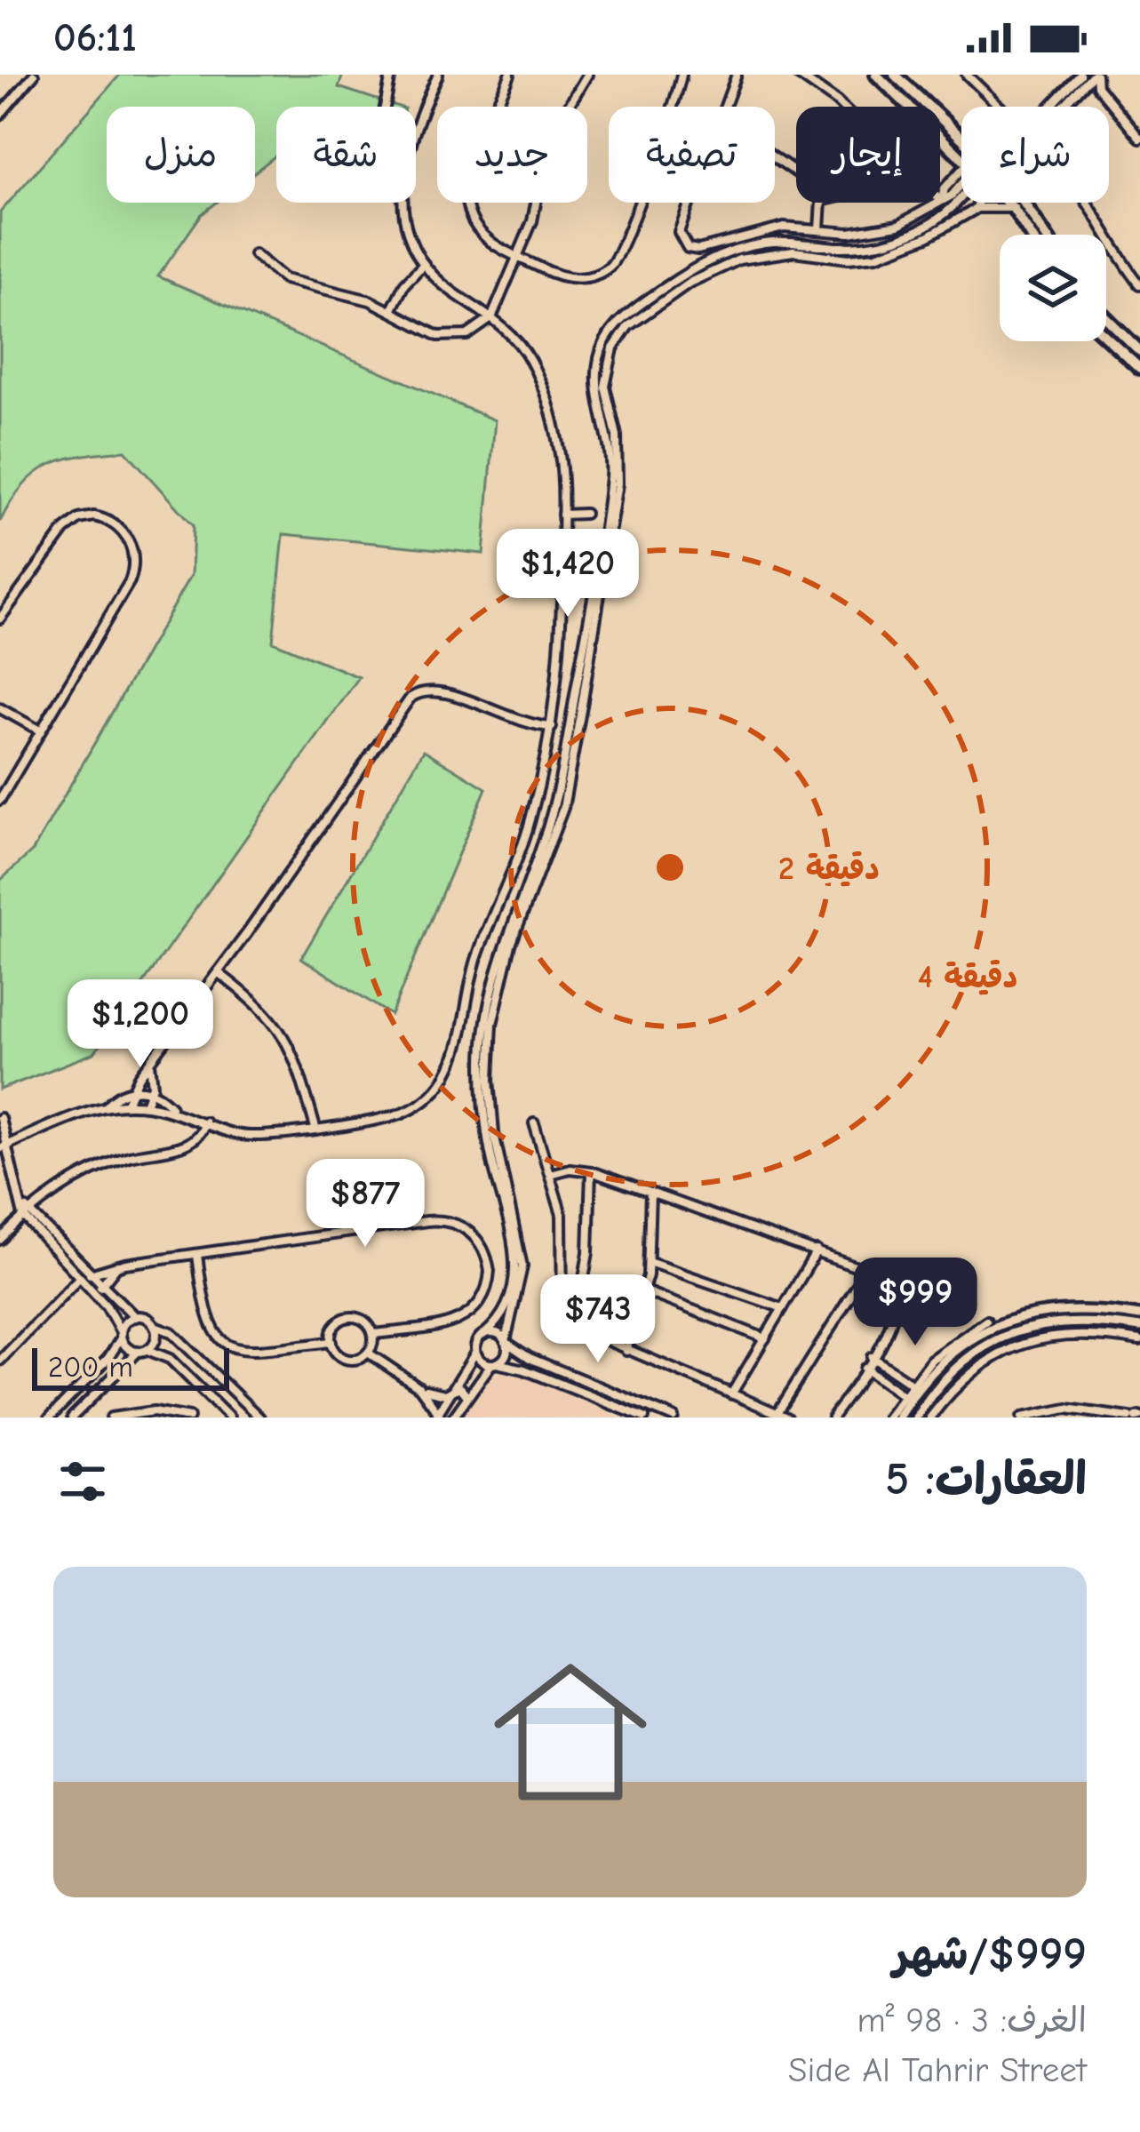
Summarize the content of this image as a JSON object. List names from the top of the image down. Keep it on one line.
{"scale_bar":"200 m","page":{"status":"06:11","chip":["شراء","إيجار","تصفية","جديد","شقة","منزل"],"price":["$1,420","$1,200","$877","$999","$743"],"scale":"200 m","heading":"العقارات: 5","list":[{"name":"$999/شهر","note":"الغرف: 3 · 98 m² · Side Al Tahrir Street"}]},"rings":["2 دقيقة","4 دقيقة"]}
